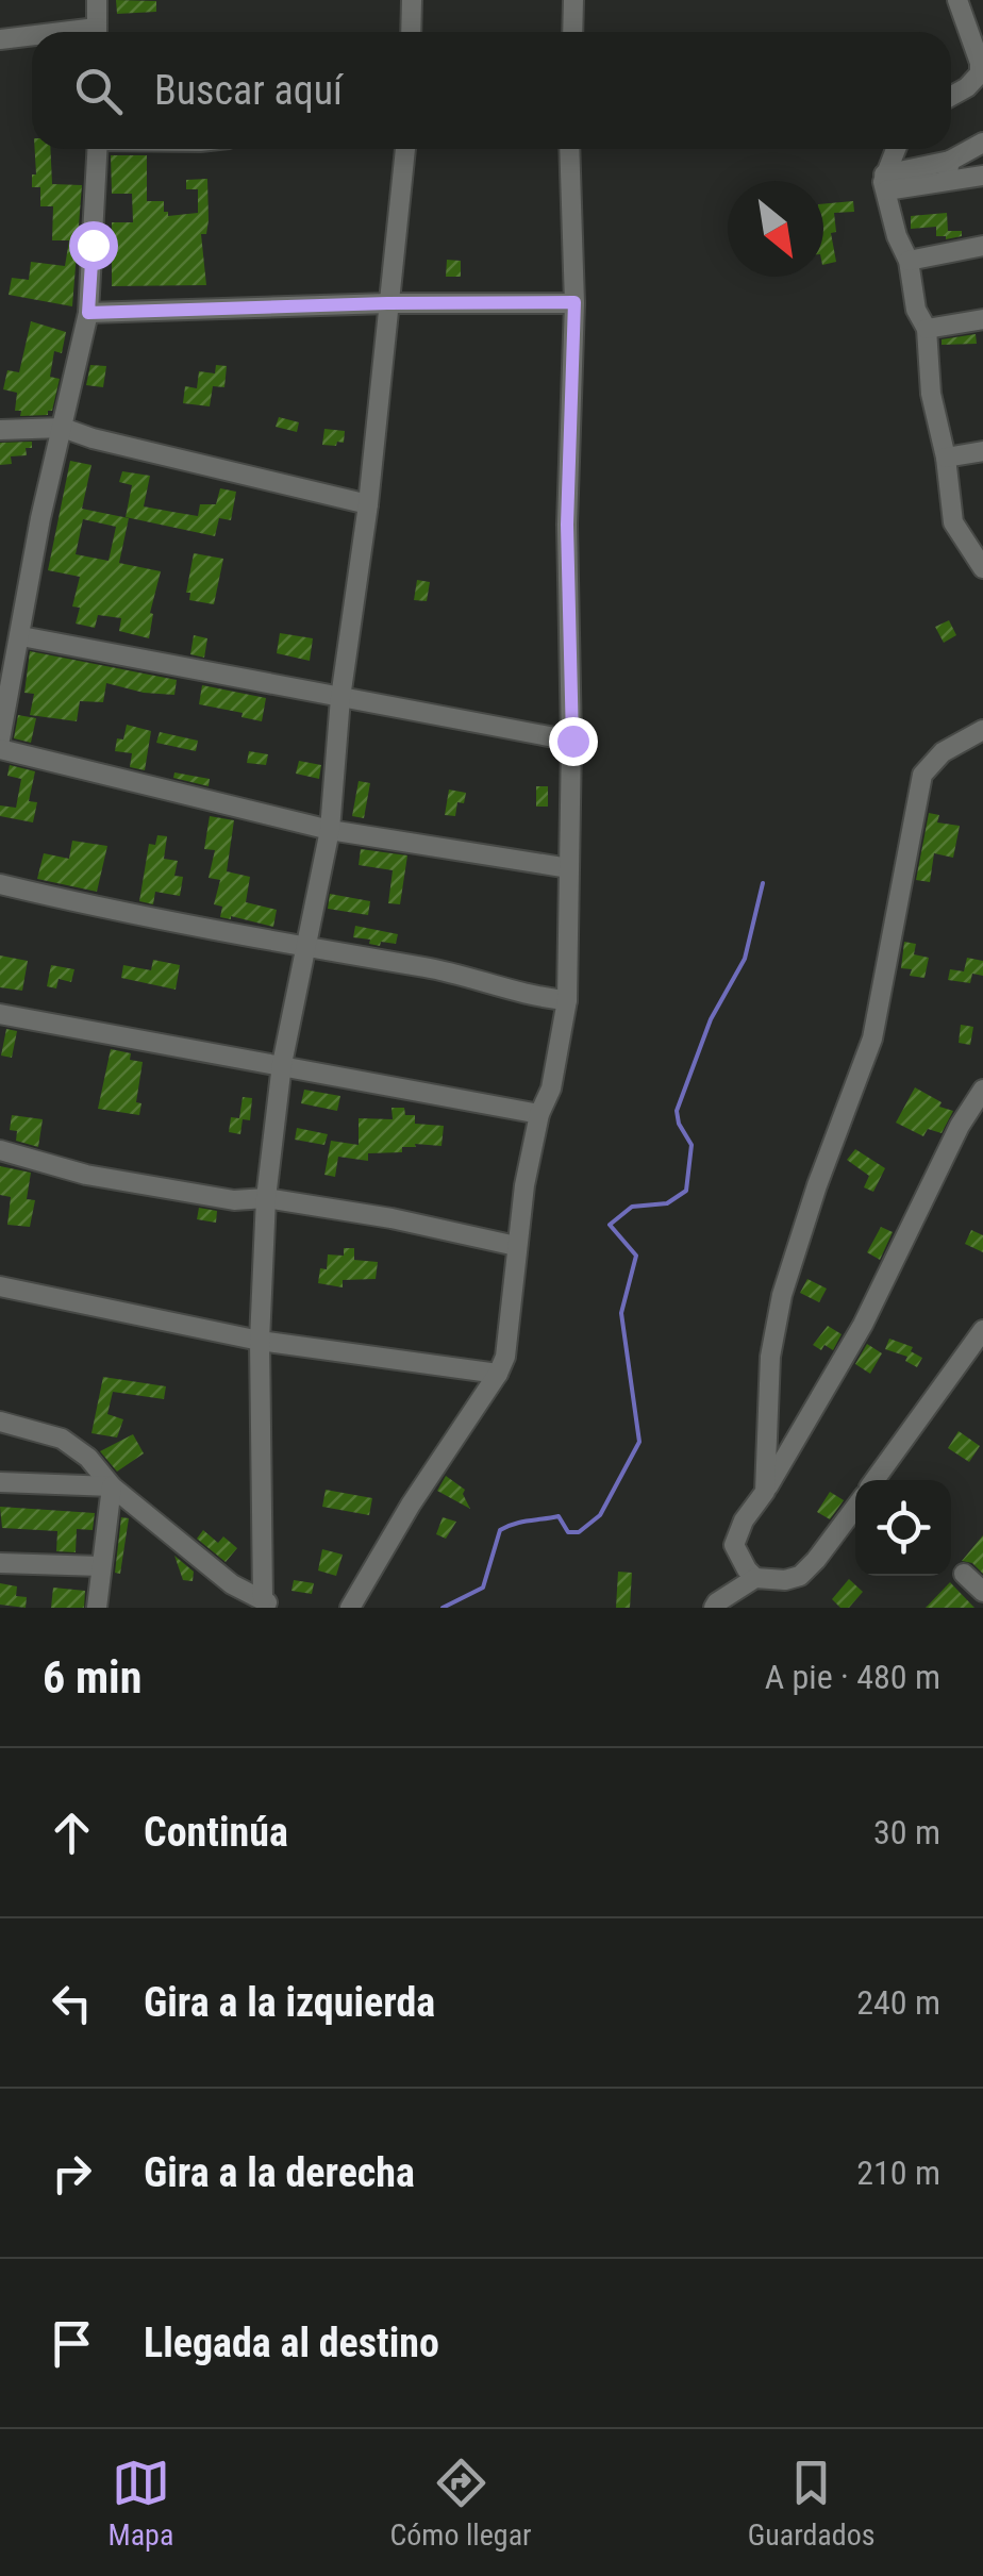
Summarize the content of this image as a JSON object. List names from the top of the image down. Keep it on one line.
{"north":"bottom right","page":{"search":"Buscar aquí","heading":["6 min","A pie · 480 m"],"list":[["Continúa","30 m"],["Gira a la izquierda","240 m"],["Gira a la derecha","210 m"],"Llegada al destino"],"nav":["Mapa","Cómo llegar","Guardados"]}}
